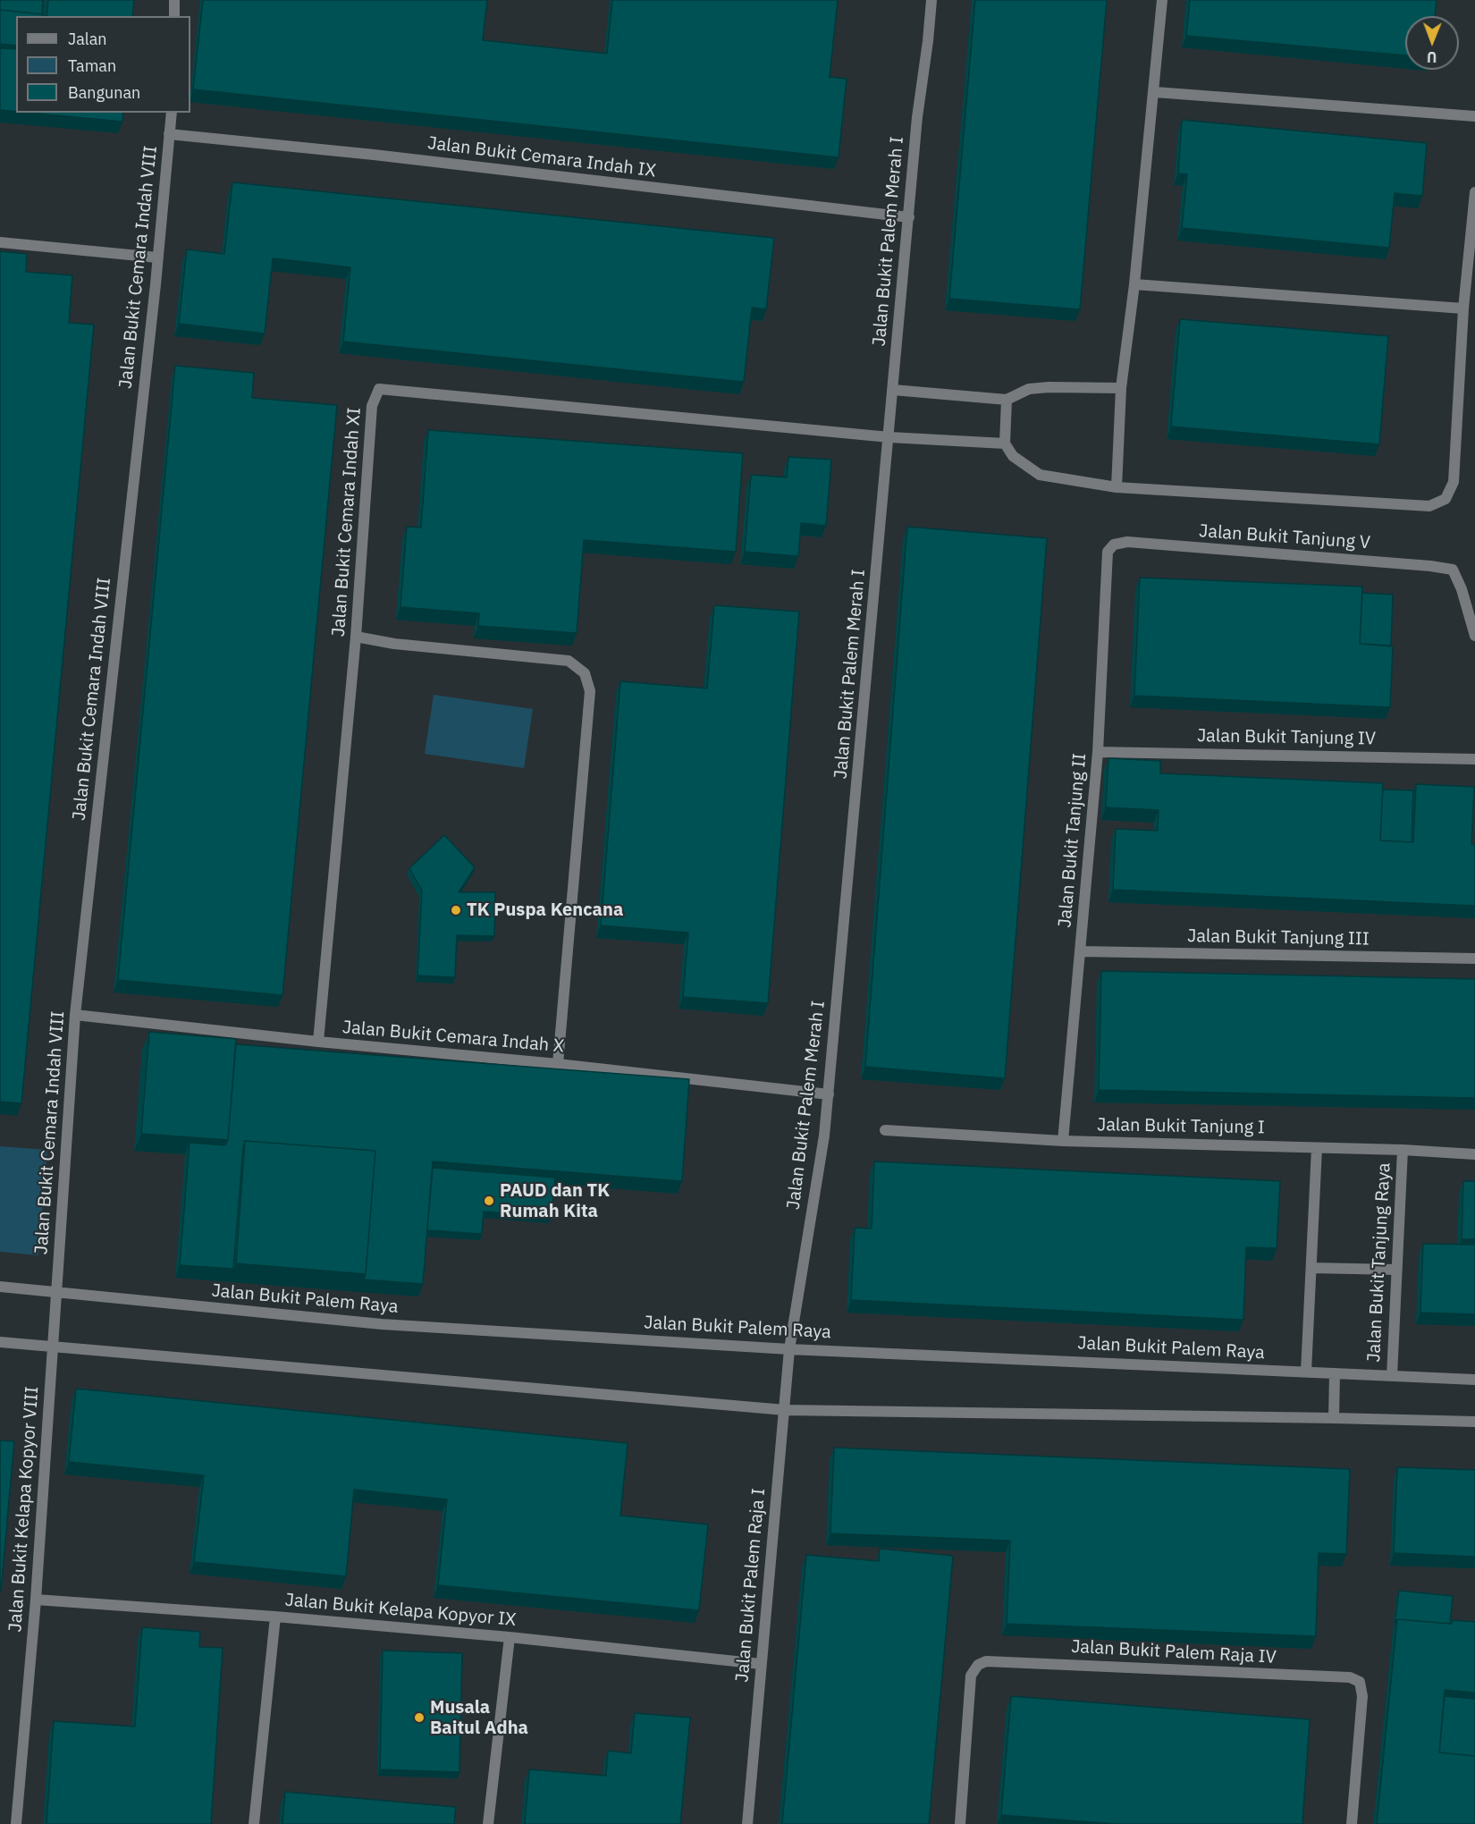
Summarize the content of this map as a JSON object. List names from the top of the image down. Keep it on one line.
{"streets":{"street":["Jalan Bukit Cemara Indah IX","Jalan Bukit Palem Merah I","Jalan Bukit Cemara Indah VIII","Jalan Bukit Cemara Indah XI","Jalan Bukit Tanjung V","Jalan Bukit Tanjung IV","Jalan Bukit Tanjung II","Jalan Bukit Tanjung III","Jalan Bukit Cemara Indah X","Jalan Bukit Tanjung I","Jalan Bukit Tanjung Raya","Jalan Bukit Palem Raya","Jalan Bukit Kelapa Kopyor VIII","Jalan Bukit Palem Raja I","Jalan Bukit Kelapa Kopyor IX","Jalan Bukit Palem Raja IV"]},"crossings":[["Jalan Bukit Cemara Indah IX","Jalan Bukit Palem Merah I"],["Jalan Bukit Cemara Indah IX","Jalan Bukit Cemara Indah VIII"],["Jalan Bukit Palem Merah I","Jalan Bukit Cemara Indah XI"],["Jalan Bukit Palem Merah I","Jalan Bukit Cemara Indah X"],["Jalan Bukit Palem Merah I","Jalan Bukit Palem Raya"],["Jalan Bukit Palem Merah I","Jalan Bukit Palem Raja I"],["Jalan Bukit Cemara Indah VIII","Jalan Bukit Cemara Indah X"],["Jalan Bukit Cemara Indah VIII","Jalan Bukit Palem Raya"],["Jalan Bukit Cemara Indah VIII","Jalan Bukit Kelapa Kopyor VIII"],["Jalan Bukit Cemara Indah XI","Jalan Bukit Cemara Indah X"],["Jalan Bukit Tanjung V","Jalan Bukit Tanjung II"],["Jalan Bukit Tanjung IV","Jalan Bukit Tanjung II"],["Jalan Bukit Tanjung II","Jalan Bukit Tanjung III"],["Jalan Bukit Tanjung II","Jalan Bukit Tanjung I"],["Jalan Bukit Tanjung I","Jalan Bukit Tanjung Raya"],["Jalan Bukit Tanjung Raya","Jalan Bukit Palem Raya"],["Jalan Bukit Palem Raya","Jalan Bukit Kelapa Kopyor VIII"],["Jalan Bukit Palem Raya","Jalan Bukit Palem Raja I"],["Jalan Bukit Kelapa Kopyor VIII","Jalan Bukit Kelapa Kopyor IX"],["Jalan Bukit Palem Raja I","Jalan Bukit Kelapa Kopyor IX"]],"places":["TK Puspa Kencana","PAUD dan TK Rumah Kita","Musala Baitul Adha"],"legend":["Jalan","Taman","Bangunan"],"north":"bottom"}
